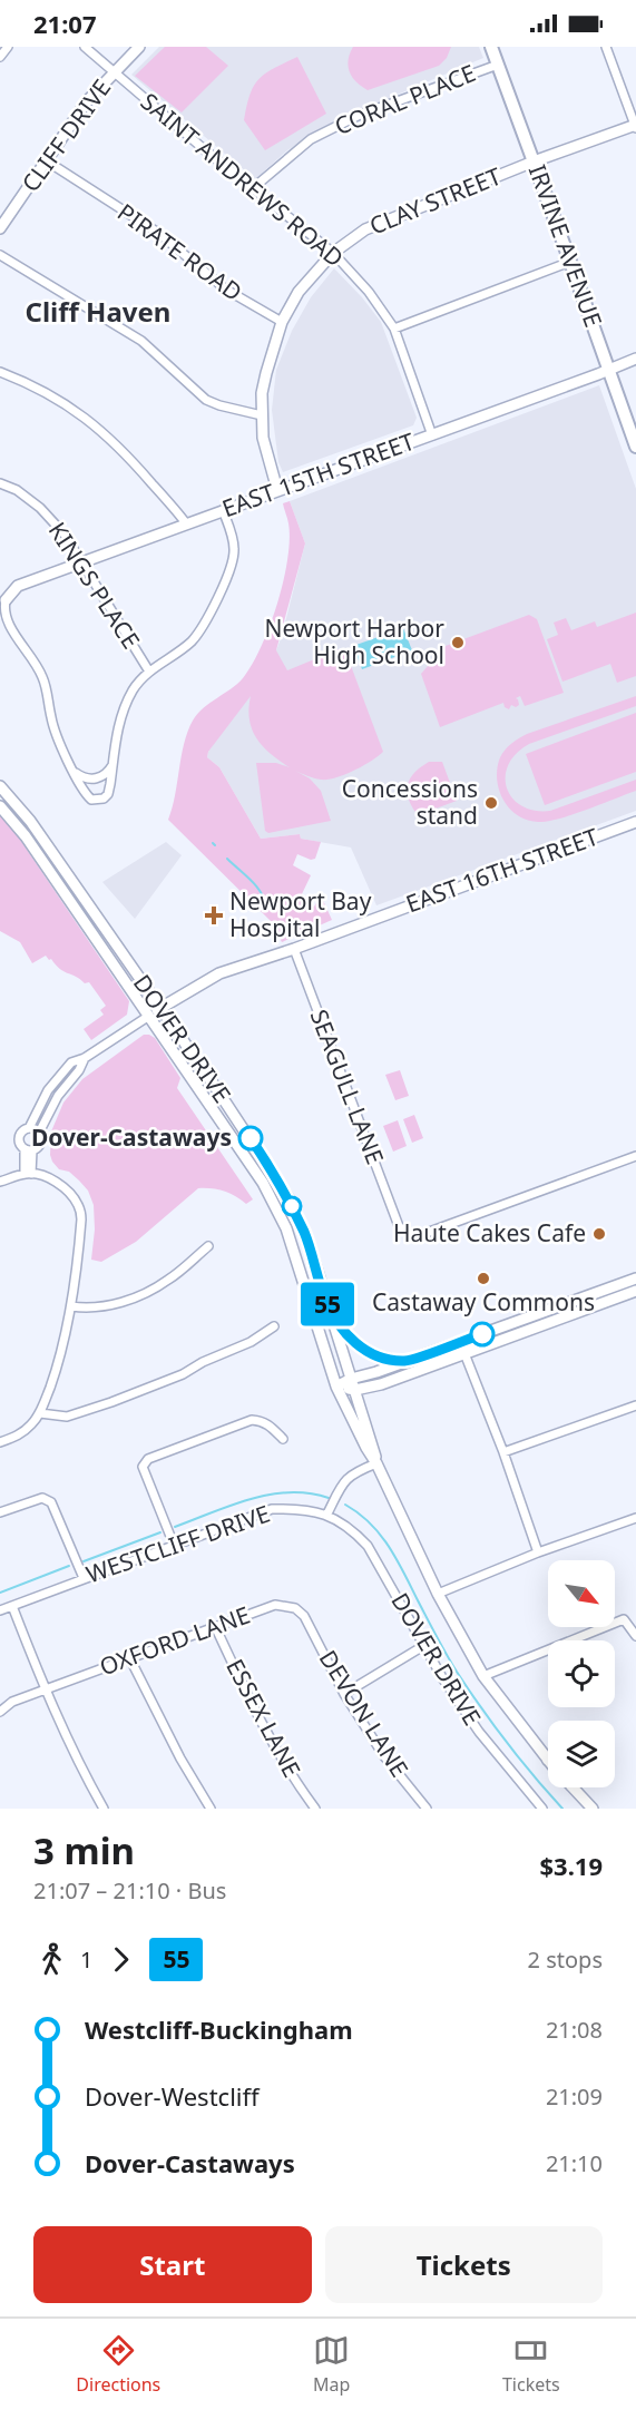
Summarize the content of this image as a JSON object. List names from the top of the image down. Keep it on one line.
{"streets":{"main road":["IRVINE AVENUE"],"street":["CORAL PLACE","CLIFF DRIVE","SAINT ANDREWS ROAD","CLAY STREET","PIRATE ROAD","EAST 15TH STREET","KINGS PLACE","EAST 16TH STREET","DOVER DRIVE","SEAGULL LANE","WESTCLIFF DRIVE","OXFORD LANE","DEVON LANE","ESSEX LANE"]},"crossings":[["CORAL PLACE","SAINT ANDREWS ROAD"],["CORAL PLACE","IRVINE AVENUE"],["CLIFF DRIVE","SAINT ANDREWS ROAD"],["CLIFF DRIVE","PIRATE ROAD"],["SAINT ANDREWS ROAD","CLAY STREET"],["SAINT ANDREWS ROAD","EAST 15TH STREET"],["CLAY STREET","IRVINE AVENUE"],["CLAY STREET","PIRATE ROAD"],["CLAY STREET","EAST 15TH STREET"],["IRVINE AVENUE","EAST 15TH STREET"],["EAST 15TH STREET","KINGS PLACE"],["EAST 16TH STREET","DOVER DRIVE"],["EAST 16TH STREET","SEAGULL LANE"],["DOVER DRIVE","WESTCLIFF DRIVE"],["OXFORD LANE","DEVON LANE"],["OXFORD LANE","ESSEX LANE"]],"districts":["Cliff Haven"],"places":{"other":["Newport Harbor High School","Concessions stand","Dover-Castaways","Haute Cakes Cafe","Castaway Commons"],"health":["Newport Bay Hospital"]},"lines":["bus line 55"],"north":"bottom right","page":{"status":"21:07","on_map":"55","heading":["3 min","21:07 – 21:10 · Bus","$3.19"],"legs":["1","55","2 stops"],"list":[{"name":"Westcliff-Buckingham","value":"21:08"},{"name":"Dover-Westcliff","value":"21:09"},{"name":"Dover-Castaways","value":"21:10"}],"buttons":["Start","Tickets"],"tabs":["Directions","Map","Tickets"]}}
